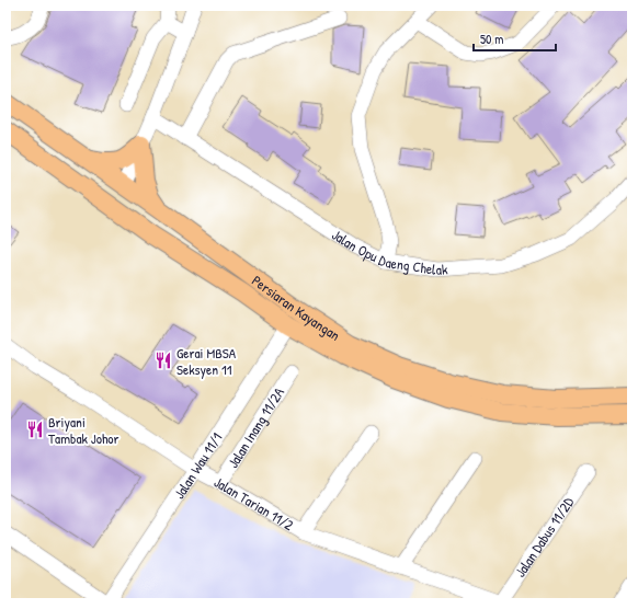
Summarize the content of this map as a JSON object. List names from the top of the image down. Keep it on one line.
{"streets":{"main road":["Persiaran Kayangan"],"street":["Jalan Opu Daeng Chelak","Jalan Inang 11/2A","Jalan Wau 11/1","Jalan Tarian 11/2","Jalan Dabus 11/2D"]},"crossings":[["Persiaran Kayangan","Jalan Wau 11/1"],["Jalan Inang 11/2A","Jalan Tarian 11/2"],["Jalan Wau 11/1","Jalan Tarian 11/2"],["Jalan Tarian 11/2","Jalan Dabus 11/2D"]],"places":{"restaurant":["Gerai MBSA Seksyen 11","Briyani Tambak Johor"]},"scale_bar":"50 m"}
